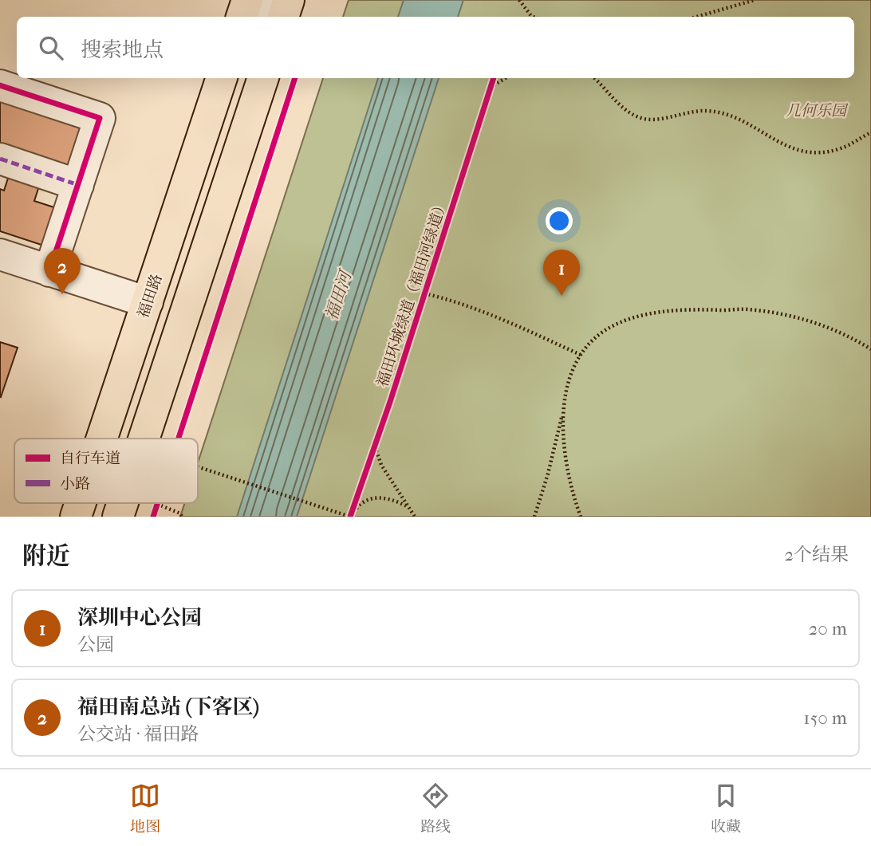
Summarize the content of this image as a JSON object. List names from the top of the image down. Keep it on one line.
{"streets":{"main road":["福田路"],"cycle path":["福田环城绿道（福田河绿道）"]},"water":["福田河"],"parks":["几何乐园"],"legend":["自行车道","小路"],"page":{"search":"搜索地点","pins":["2","1"],"heading":["附近","2个结果"],"list":[{"mark":"1","name":"深圳中心公园","note":"公园","value":"20 m"},{"mark":"2","name":"福田南总站 (下客区)","note":"公交站 · 福田路","value":"150 m"}],"nav":["地图","路线","收藏"]}}
